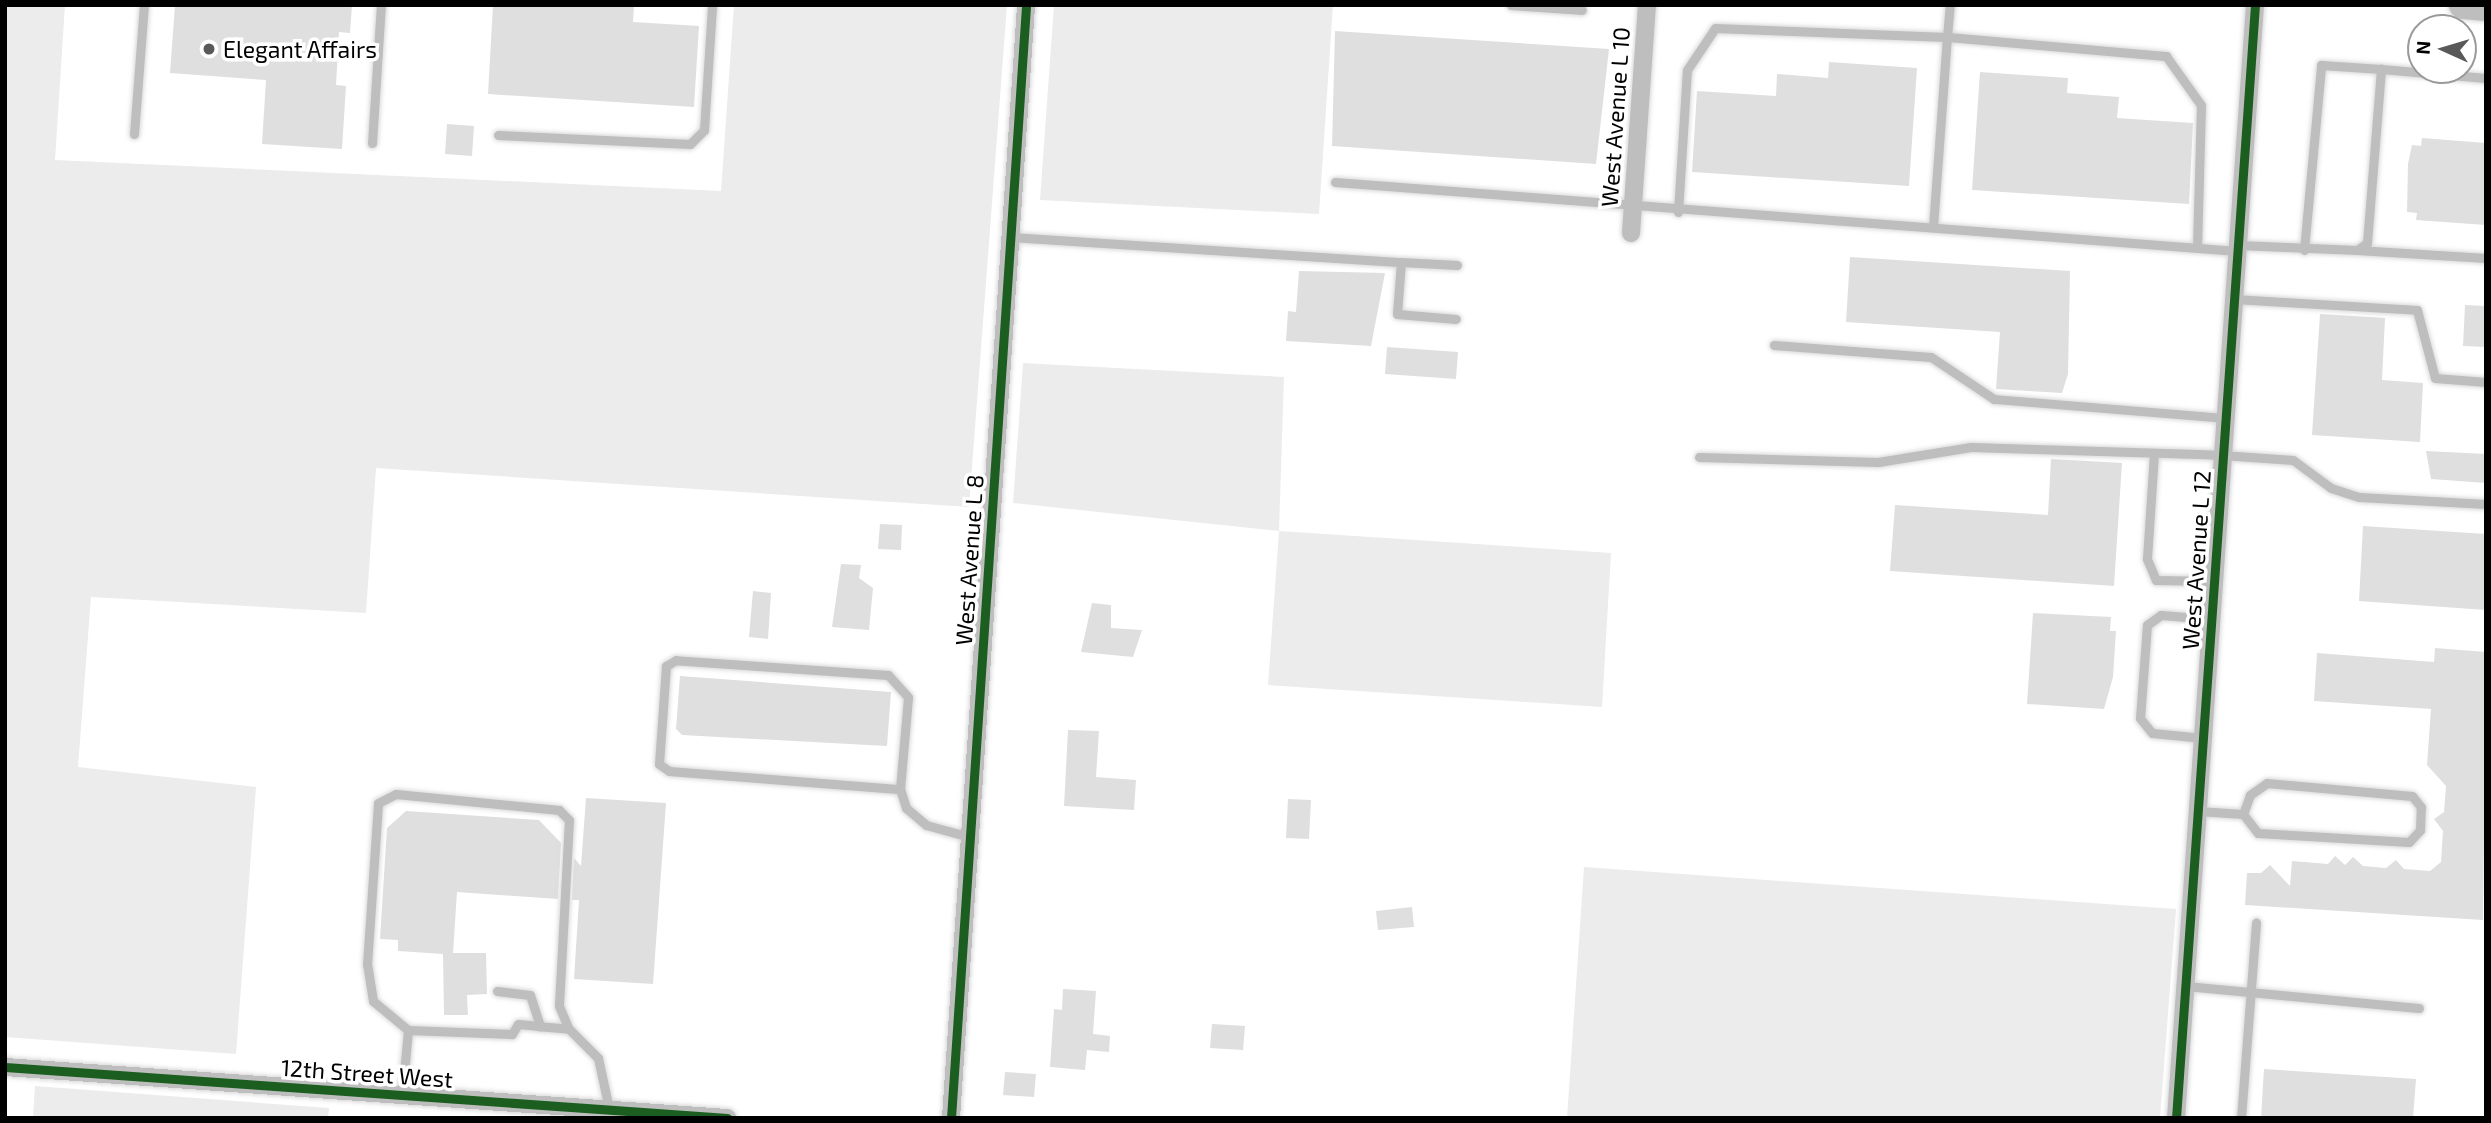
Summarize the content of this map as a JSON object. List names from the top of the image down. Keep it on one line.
{"streets":{"street":["West Avenue L 10","West Avenue L 8","West Avenue L 12","12th Street West"]},"places":["Elegant Affairs"],"north":"left"}
